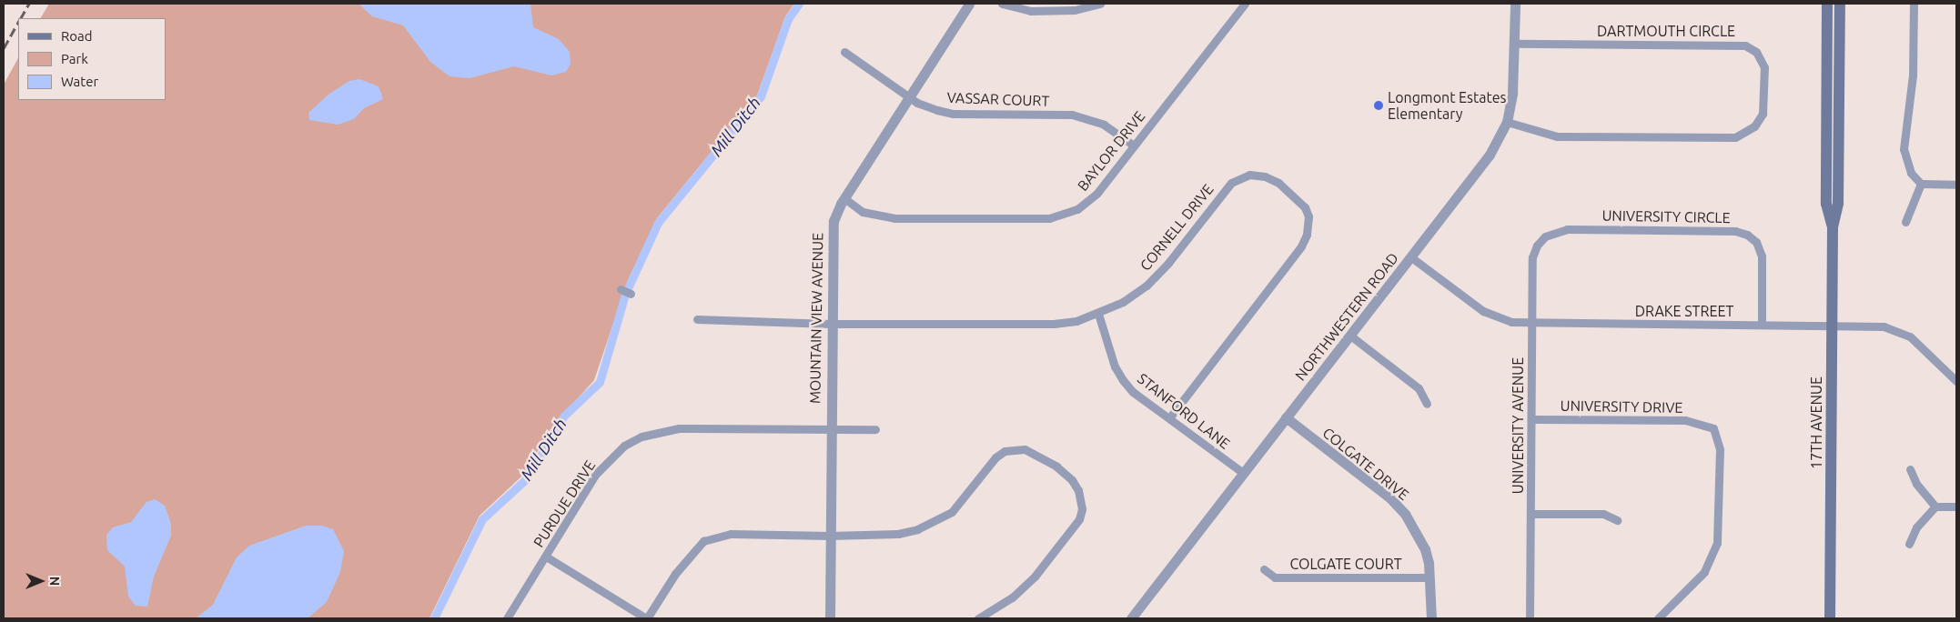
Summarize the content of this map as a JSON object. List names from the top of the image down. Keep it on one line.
{"streets":{"main road":["17TH AVENUE"],"street":["DARTMOUTH CIRCLE","VASSAR COURT","BAYLOR DRIVE","UNIVERSITY CIRCLE","CORNELL DRIVE","DRAKE STREET","NORTHWESTERN ROAD","MOUNTAIN VIEW AVENUE","UNIVERSITY DRIVE","STANFORD LANE","UNIVERSITY AVENUE","COLGATE DRIVE","PURDUE DRIVE","COLGATE COURT"]},"crossings":[["DARTMOUTH CIRCLE","NORTHWESTERN ROAD"],["VASSAR COURT","BAYLOR DRIVE"],["VASSAR COURT","MOUNTAIN VIEW AVENUE"],["BAYLOR DRIVE","MOUNTAIN VIEW AVENUE"],["UNIVERSITY CIRCLE","DRAKE STREET"],["UNIVERSITY CIRCLE","UNIVERSITY AVENUE"],["CORNELL DRIVE","MOUNTAIN VIEW AVENUE"],["CORNELL DRIVE","STANFORD LANE"],["DRAKE STREET","NORTHWESTERN ROAD"],["DRAKE STREET","17TH AVENUE"],["DRAKE STREET","UNIVERSITY AVENUE"],["NORTHWESTERN ROAD","STANFORD LANE"],["NORTHWESTERN ROAD","COLGATE DRIVE"],["MOUNTAIN VIEW AVENUE","PURDUE DRIVE"],["UNIVERSITY DRIVE","UNIVERSITY AVENUE"],["COLGATE DRIVE","COLGATE COURT"]],"water":["Mill Ditch"],"places":["Longmont Estates Elementary"],"legend":["Road","Park","Water"],"north":"right"}
